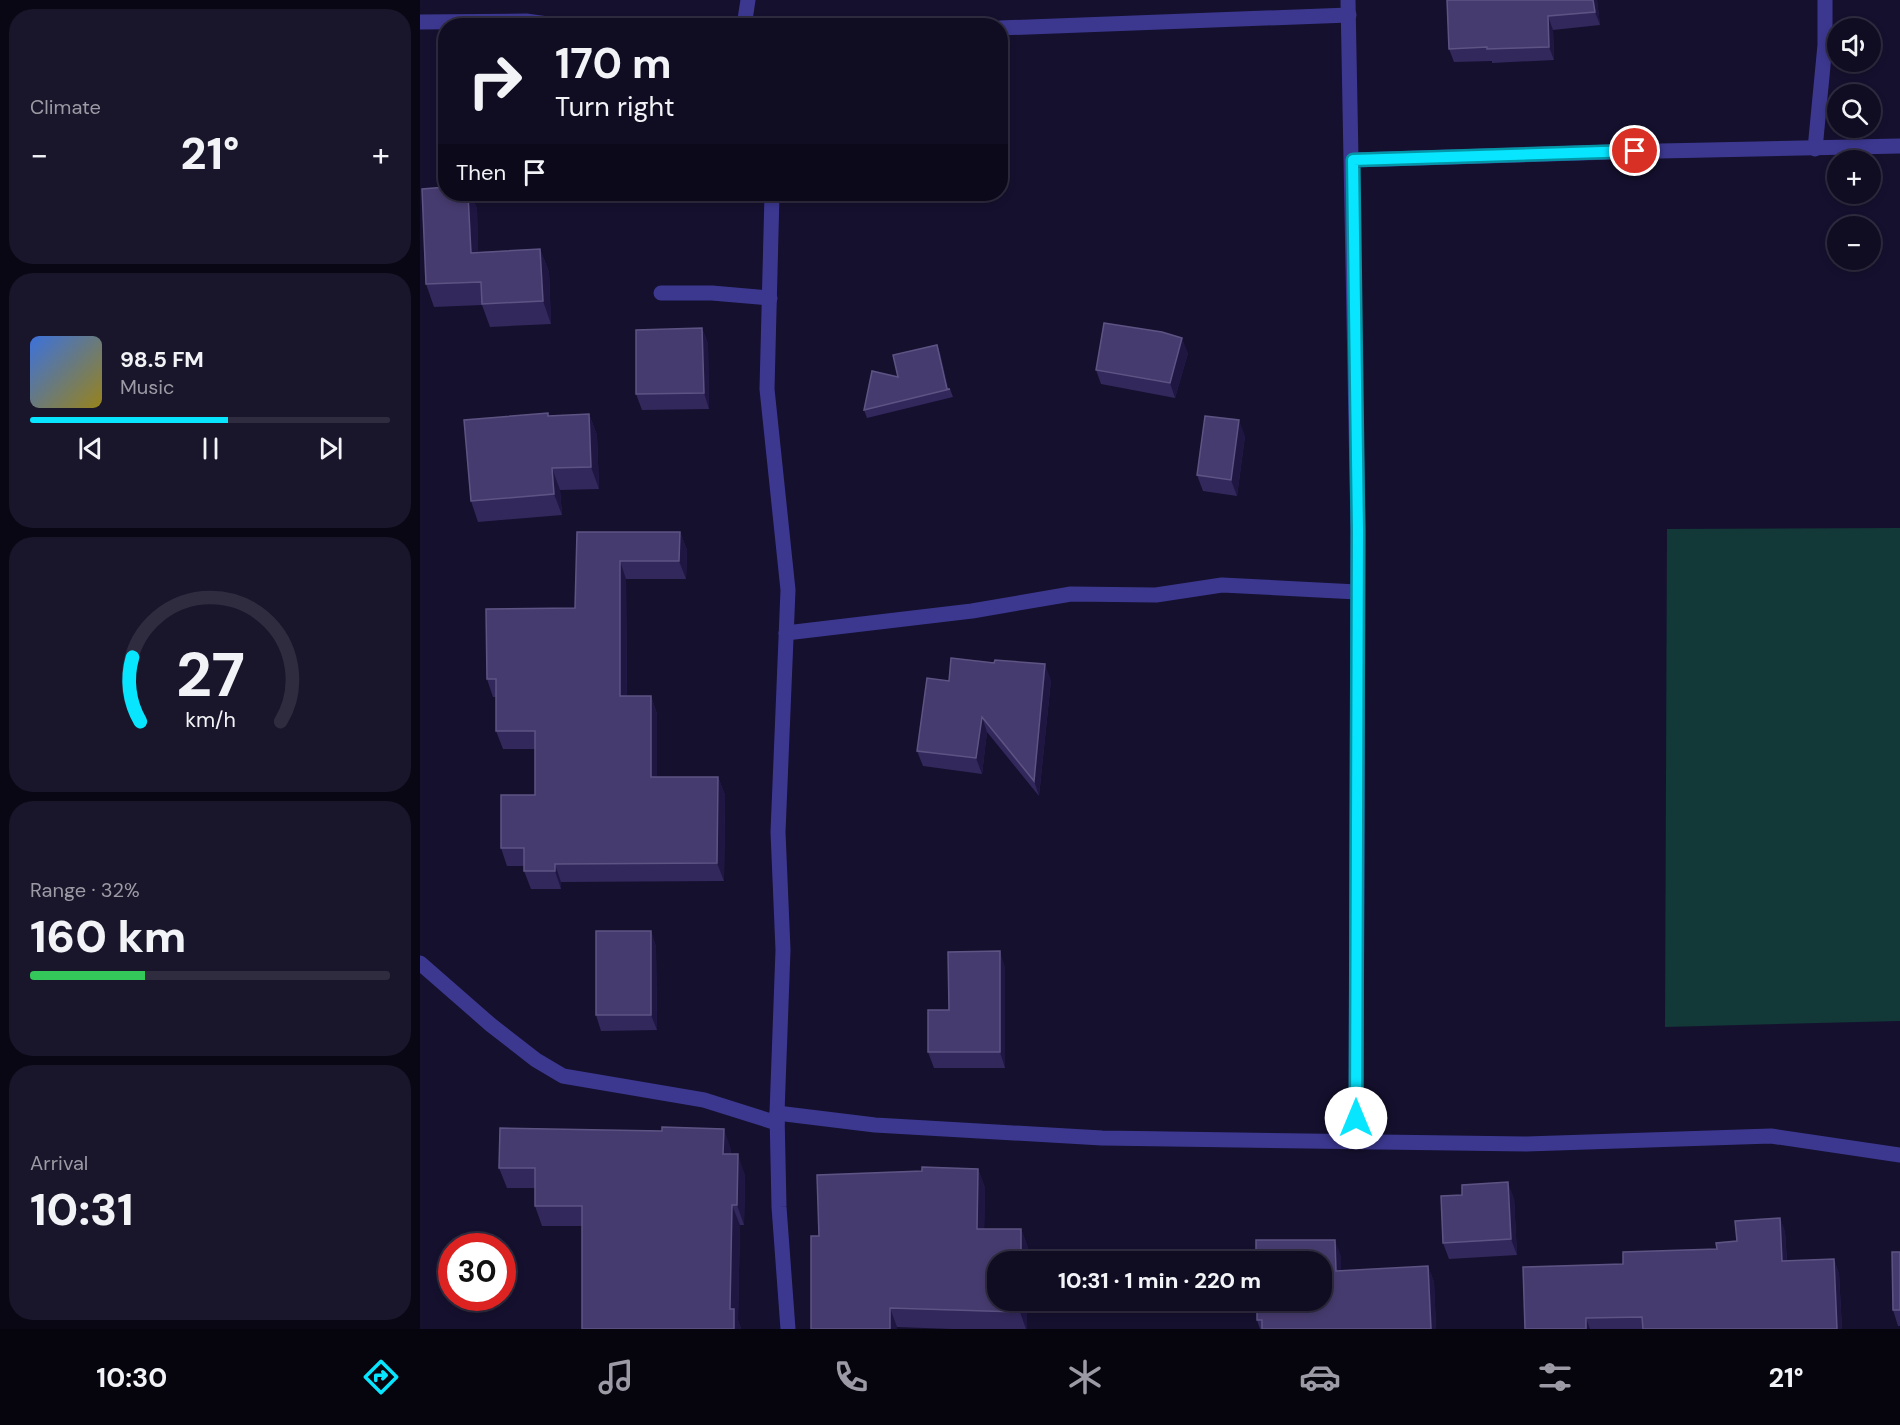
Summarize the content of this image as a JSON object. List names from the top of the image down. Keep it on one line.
{"page":{"tile":["Climate",["Range · 32%","160 km"],["Arrival","10:31"]],"map_buttons":["+","−"],"turn":["170 m","Turn right"],"heat":["−","21°","+"],"then":"Then","song":["98.5 FM","Music"],"limit":"30","trip":"10:31 · 1 min · 220 m","tabs":["10:30","21°"],"gauge":["27","km/h"]}}
